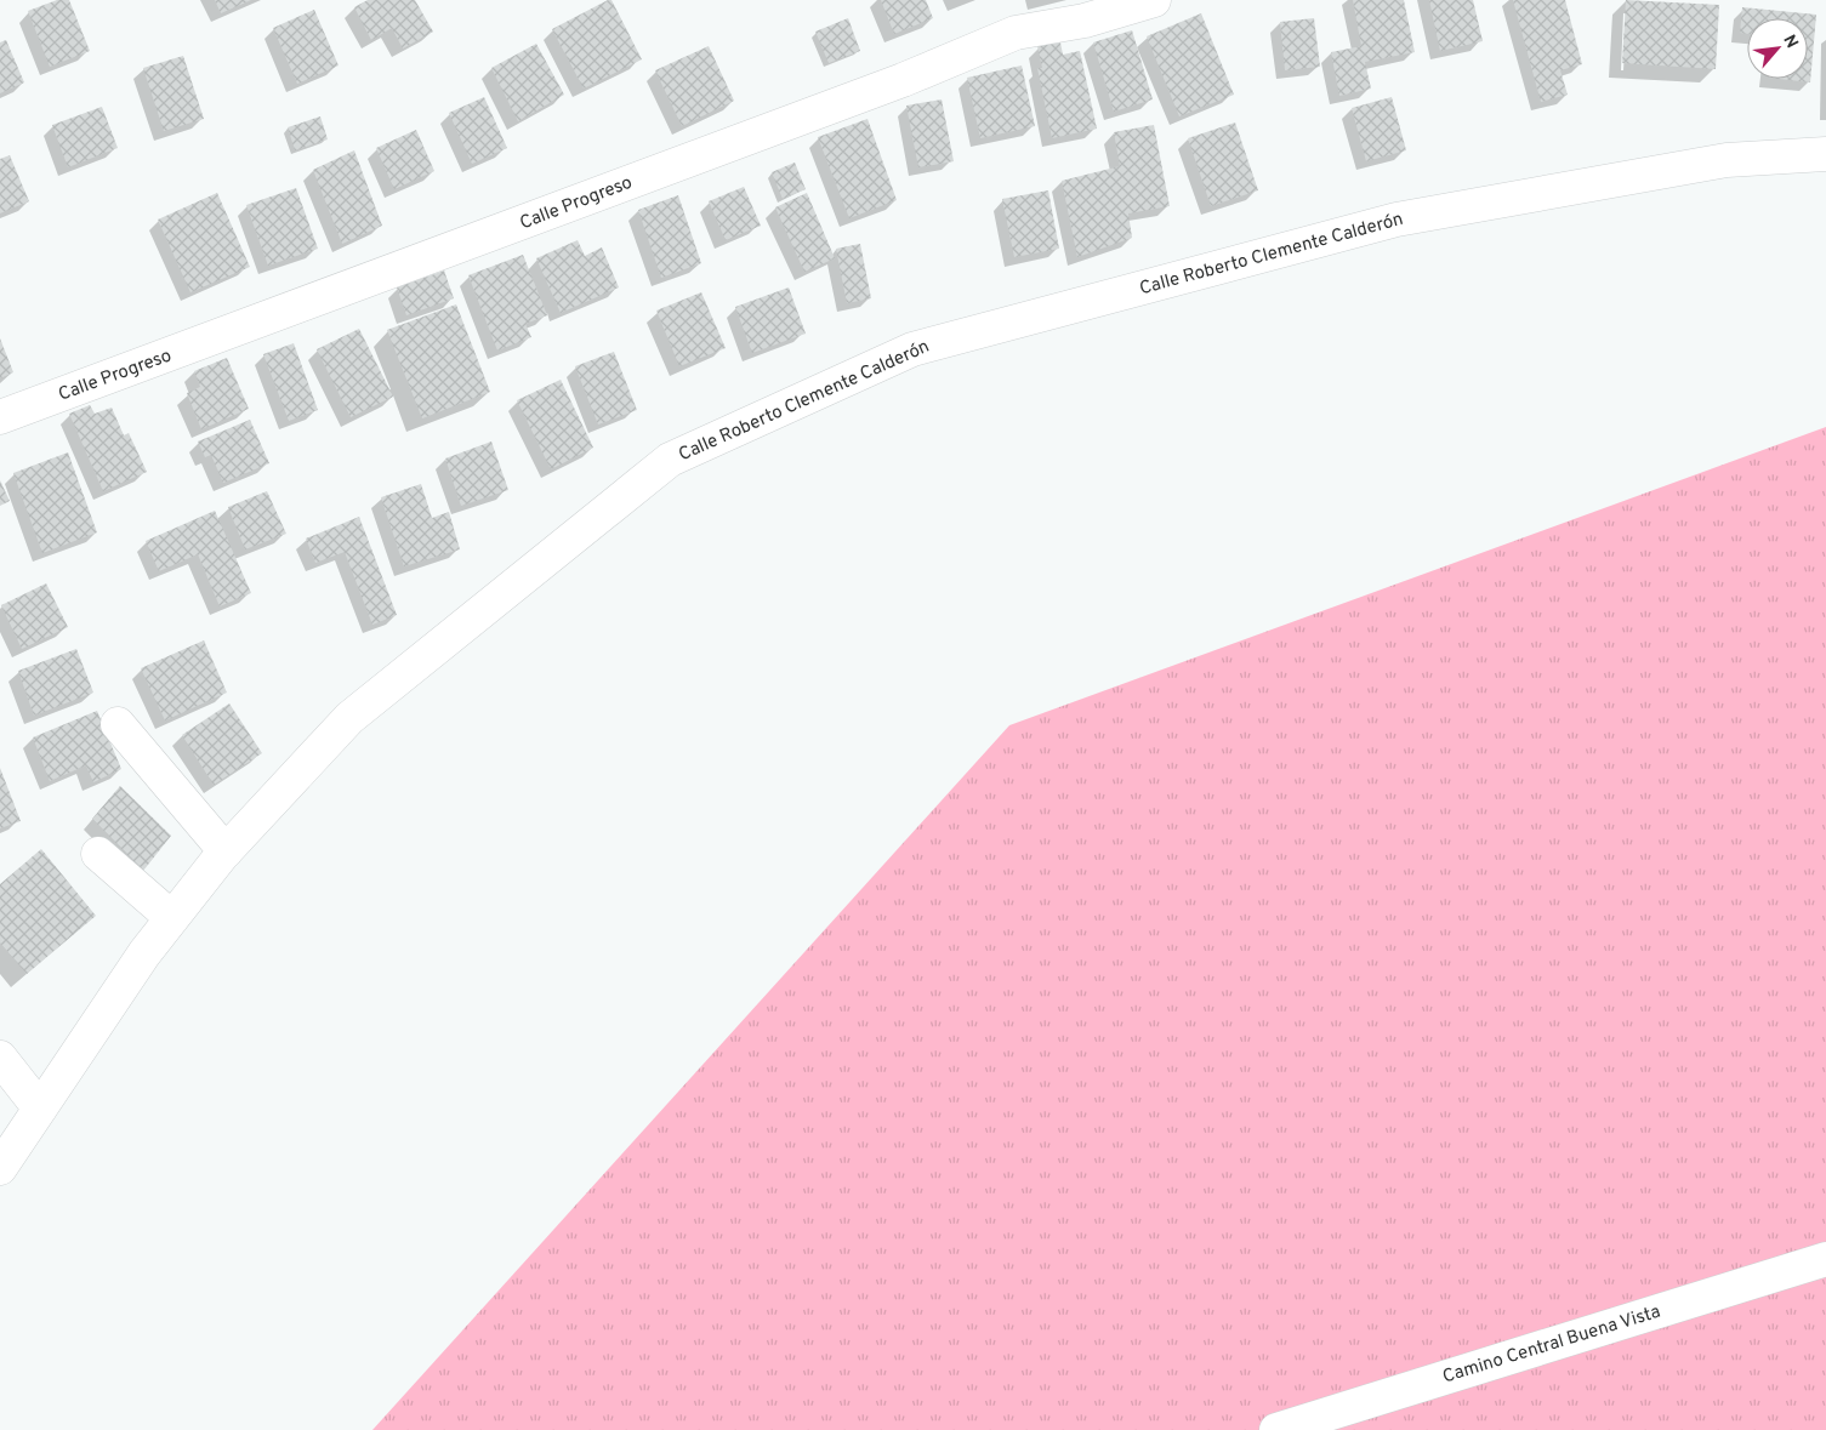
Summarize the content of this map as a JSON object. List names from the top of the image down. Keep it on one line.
{"streets":{"street":["Calle Progreso","Calle Roberto Clemente Calderón","Camino Central Buena Vista"]},"north":"top right"}
